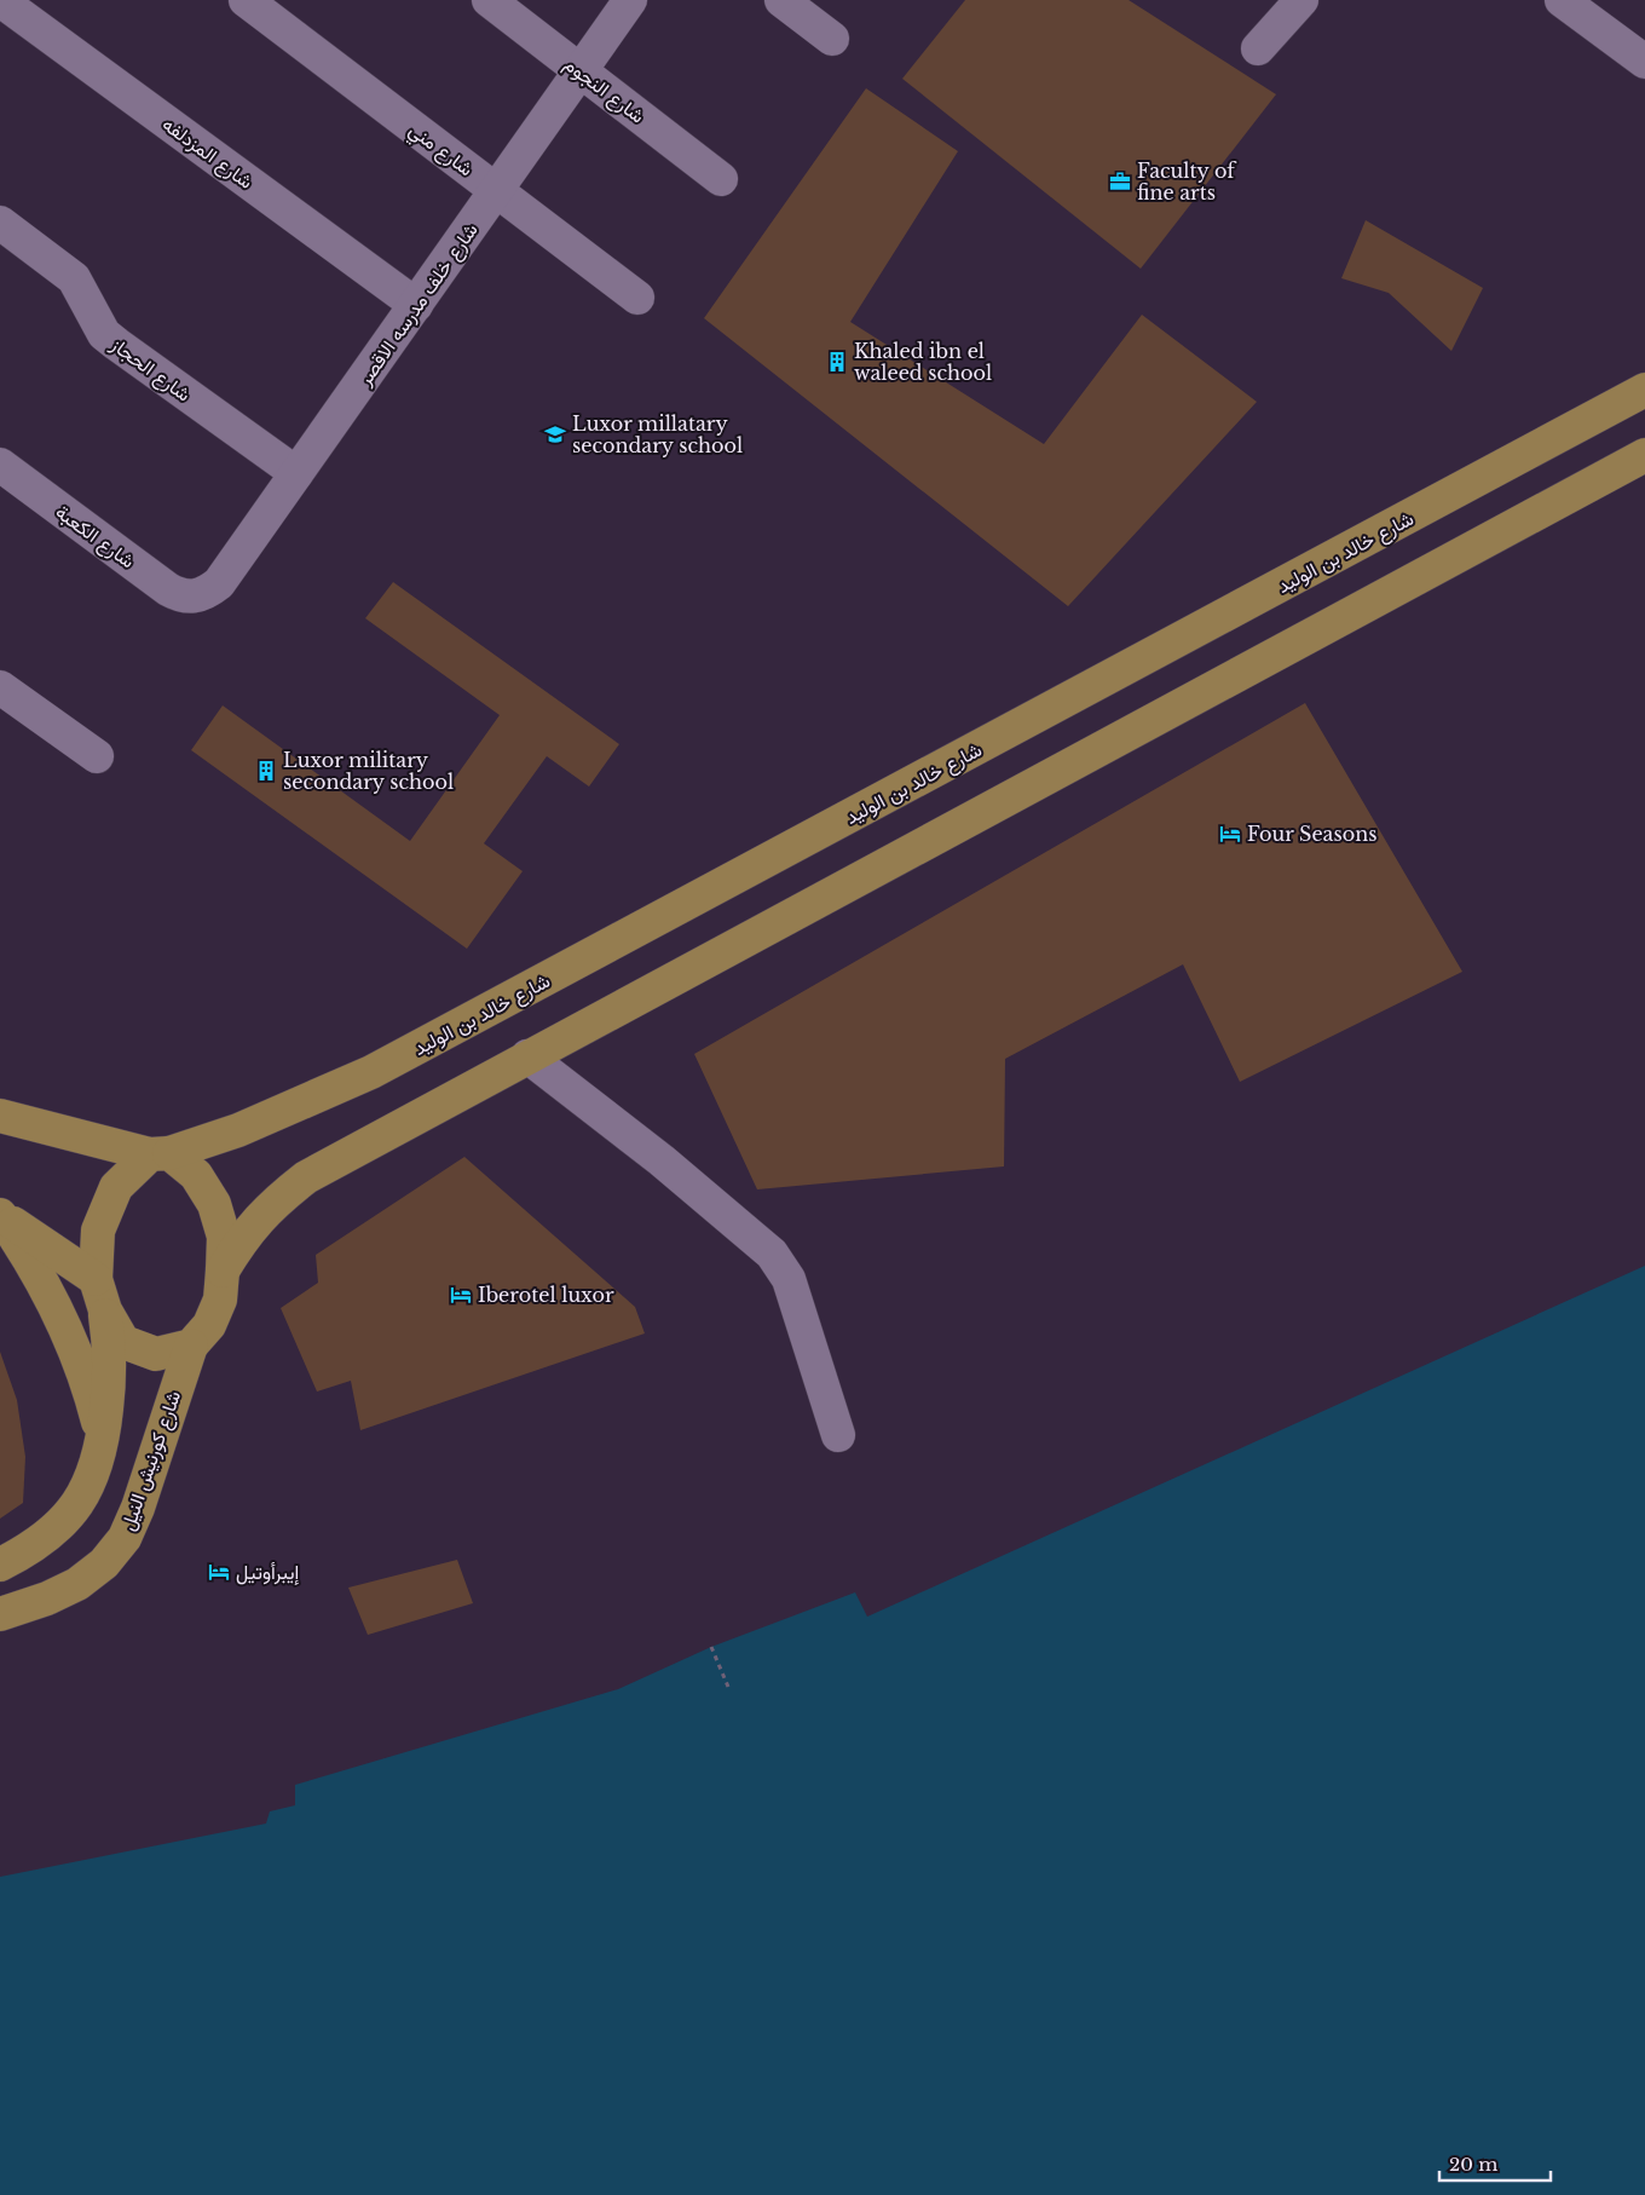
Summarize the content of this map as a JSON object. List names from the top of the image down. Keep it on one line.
{"streets":{"main road":["شارع خالد بن الوليد","شارع كورنيش النيل"],"street":["شارع النجوم","شارع مني","شارع المزدلفه","شارع خلف مدرسه الاقصر","شارع الحجاز","شارع الكعبة"]},"crossings":[["شارع النجوم","شارع خلف مدرسه الاقصر"],["شارع مني","شارع خلف مدرسه الاقصر"],["شارع المزدلفه","شارع خلف مدرسه الاقصر"],["شارع خلف مدرسه الاقصر","شارع الحجاز"],["شارع خلف مدرسه الاقصر","شارع الكعبة"],["شارع خالد بن الوليد","شارع كورنيش النيل"]],"places":{"office":["Faculty of fine arts"],"building":["Khaled ibn el waleed school","Luxor military secondary school"],"school or university":["Luxor millatary secondary school"],"hotel":["Four Seasons","Iberotel luxor","إيبرأوتيل"]},"scale_bar":"20 m"}
